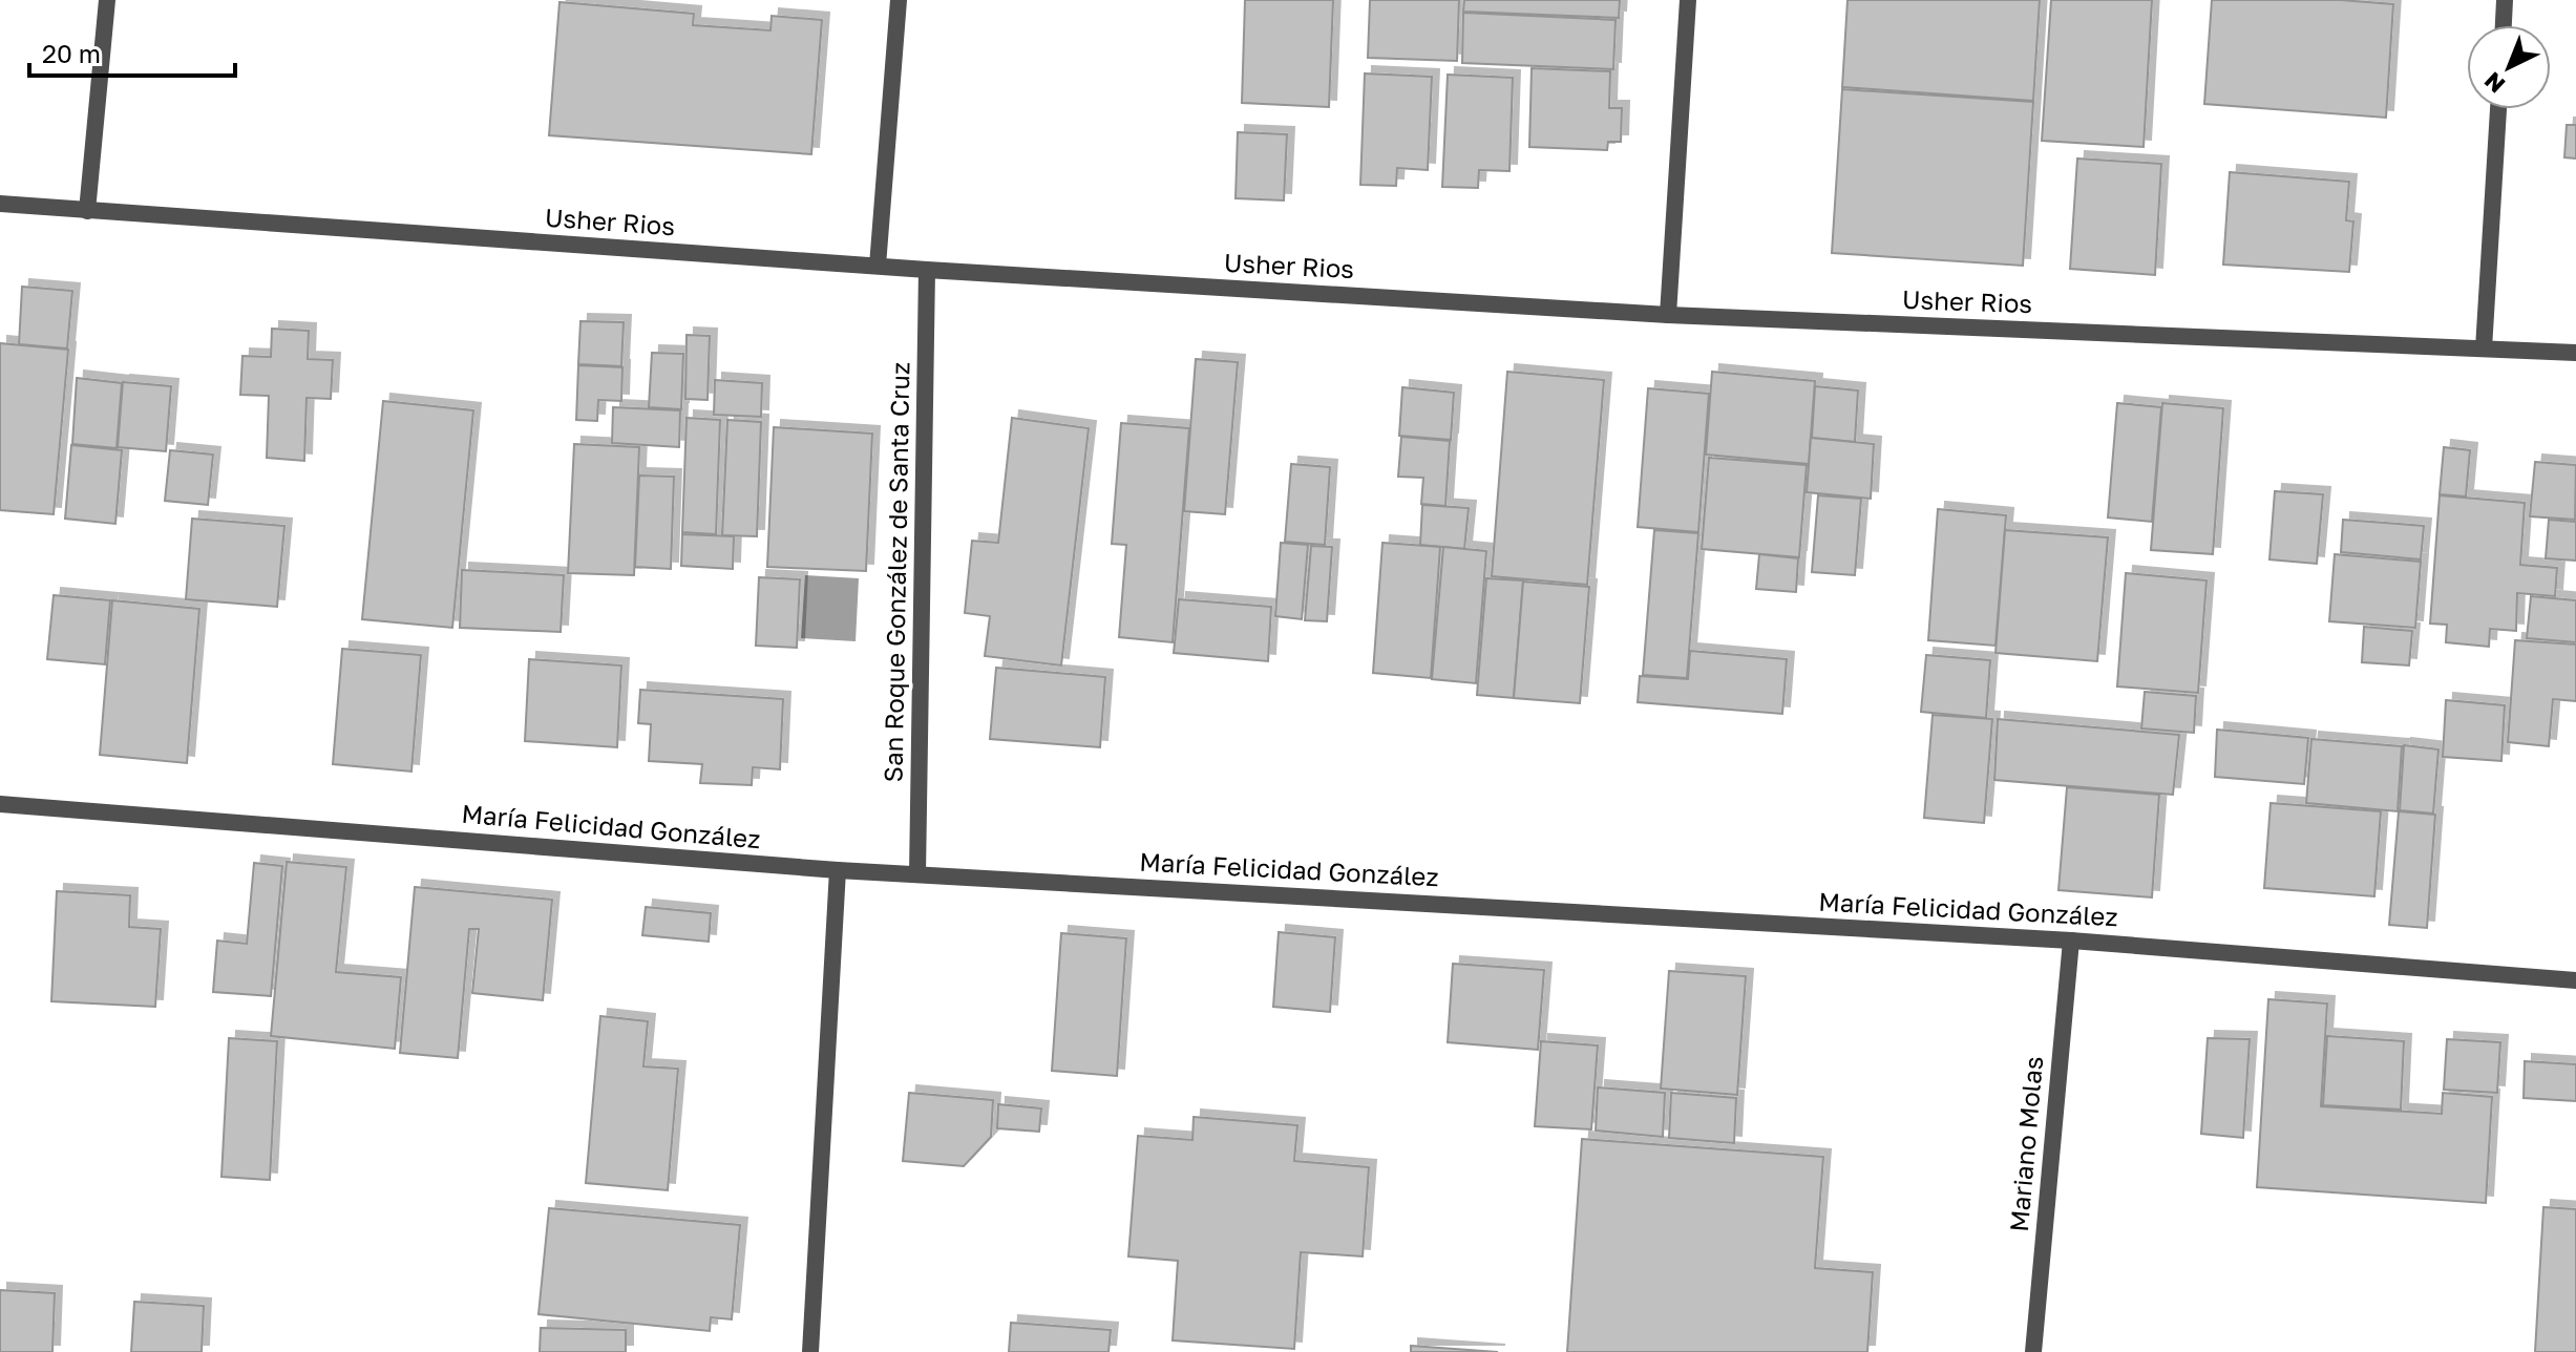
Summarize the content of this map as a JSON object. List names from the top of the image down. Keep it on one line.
{"streets":{"street":["Usher Rios","San Roque González de Santa Cruz","María Felicidad González","Mariano Molas"]},"crossings":[["Usher Rios","San Roque González de Santa Cruz"],["San Roque González de Santa Cruz","María Felicidad González"],["María Felicidad González","Mariano Molas"]],"scale_bar":"20 m","north":"bottom left"}
